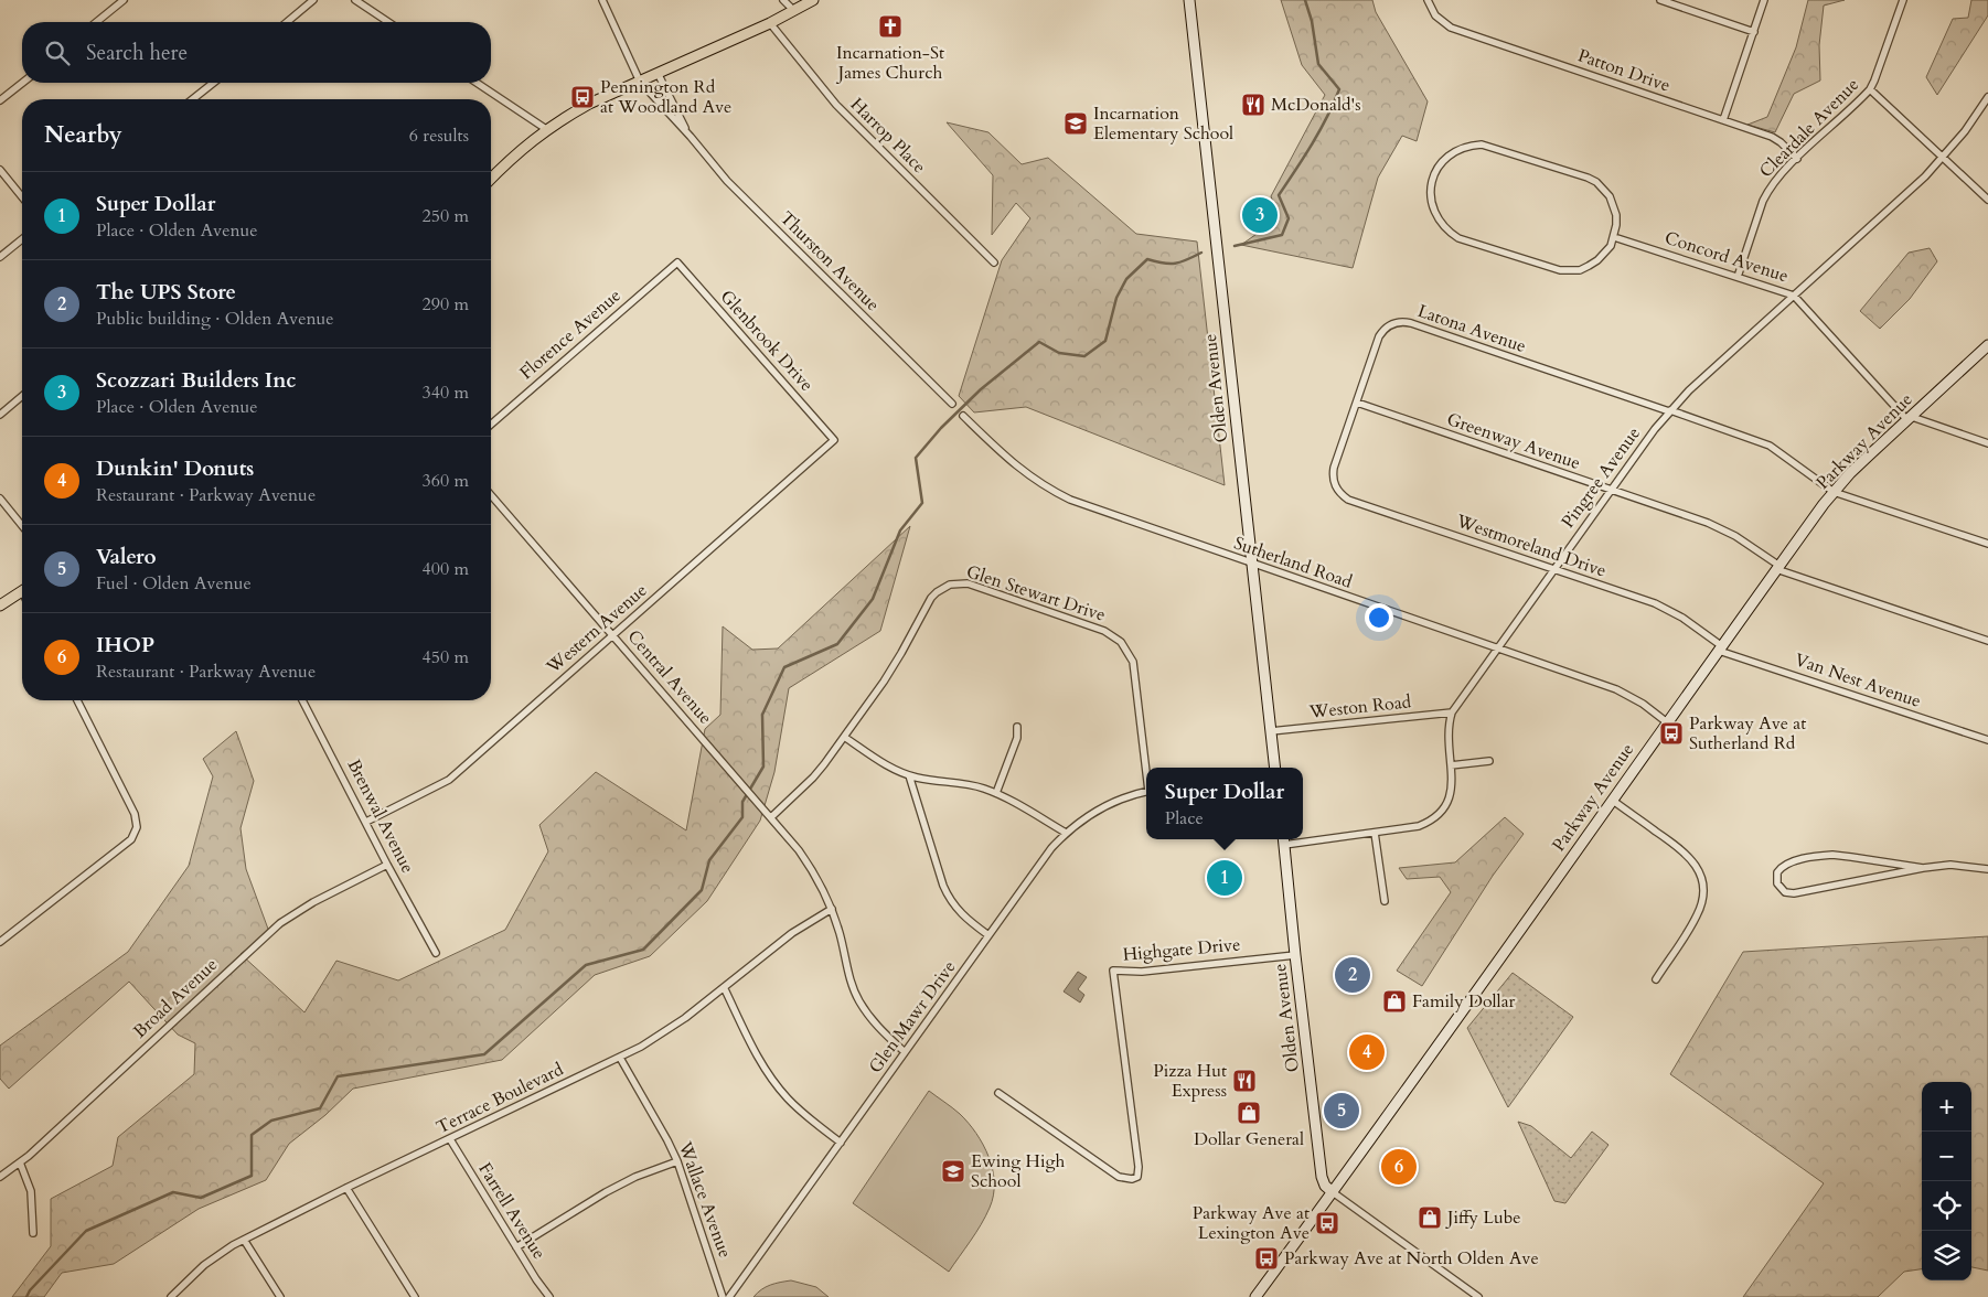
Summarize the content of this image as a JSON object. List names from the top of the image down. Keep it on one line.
{"streets":{"main road":["Olden Avenue","Parkway Avenue"],"street":["Patton Drive","Cleardale Avenue","Harrop Place","Concord Avenue","Thurston Avenue","Latona Avenue","Florence Avenue","Glenbrook Drive","Greenway Avenue","Pingree Avenue","Westmoreland Drive","Sutherland Road","Glen Stewart Drive","Western Avenue","Central Avenue","Van Nest Avenue","Weston Road","Brenwal Avenue","Highgate Drive","Broad Avenue","Glen Mawr Drive","Terrace Boulevard","Wallace Avenue","Farrell Avenue"]},"crossings":[["Patton Drive","Cleardale Avenue"],["Cleardale Avenue","Concord Avenue"],["Concord Avenue","Parkway Avenue"],["Concord Avenue","Pingree Avenue"],["Latona Avenue","Greenway Avenue"],["Latona Avenue","Parkway Avenue"],["Latona Avenue","Pingree Avenue"],["Latona Avenue","Westmoreland Drive"],["Florence Avenue","Glenbrook Drive"],["Glenbrook Drive","Western Avenue"],["Olden Avenue","Parkway Avenue"],["Olden Avenue","Sutherland Road"],["Olden Avenue","Weston Road"],["Olden Avenue","Highgate Drive"],["Greenway Avenue","Parkway Avenue"],["Greenway Avenue","Pingree Avenue"],["Parkway Avenue","Westmoreland Drive"],["Parkway Avenue","Sutherland Road"],["Parkway Avenue","Van Nest Avenue"],["Pingree Avenue","Westmoreland Drive"],["Pingree Avenue","Sutherland Road"],["Pingree Avenue","Weston Road"],["Westmoreland Drive","Van Nest Avenue"],["Glen Stewart Drive","Central Avenue"],["Western Avenue","Central Avenue"],["Western Avenue","Brenwal Avenue"],["Central Avenue","Glen Mawr Drive"],["Central Avenue","Terrace Boulevard"],["Brenwal Avenue","Broad Avenue"],["Terrace Boulevard","Wallace Avenue"],["Terrace Boulevard","Farrell Avenue"]],"places":{"church":["Incarnation-St James Church"],"bus stop":["Pennington Rd at Woodland Ave","Parkway Ave at Sutherland Rd","Parkway Ave at Lexington Ave","Parkway Ave at North Olden Ave"],"restaurant":["McDonald's","Pizza Hut Express"],"school or university":["Incarnation Elementary School","Ewing High School"],"shop":["Family Dollar","Dollar General","Jiffy Lube"]},"page":{"search":"Search here","heading":["Nearby","6 results"],"list":[{"mark":"1","name":"Super Dollar","note":"Place · Olden Avenue","value":"250 m"},{"mark":"2","name":"The UPS Store","note":"Public building · Olden Avenue","value":"290 m"},{"mark":"3","name":"Scozzari Builders Inc","note":"Place · Olden Avenue","value":"340 m"},{"mark":"4","name":"Dunkin' Donuts","note":"Restaurant · Parkway Avenue","value":"360 m"},{"mark":"5","name":"Valero","note":"Fuel · Olden Avenue","value":"400 m"},{"mark":"6","name":"IHOP","note":"Restaurant · Parkway Avenue","value":"450 m"}],"pins":["3","1","2","4","5","6"],"popup":["Super Dollar","Place"],"map_buttons":["+","−"]}}
